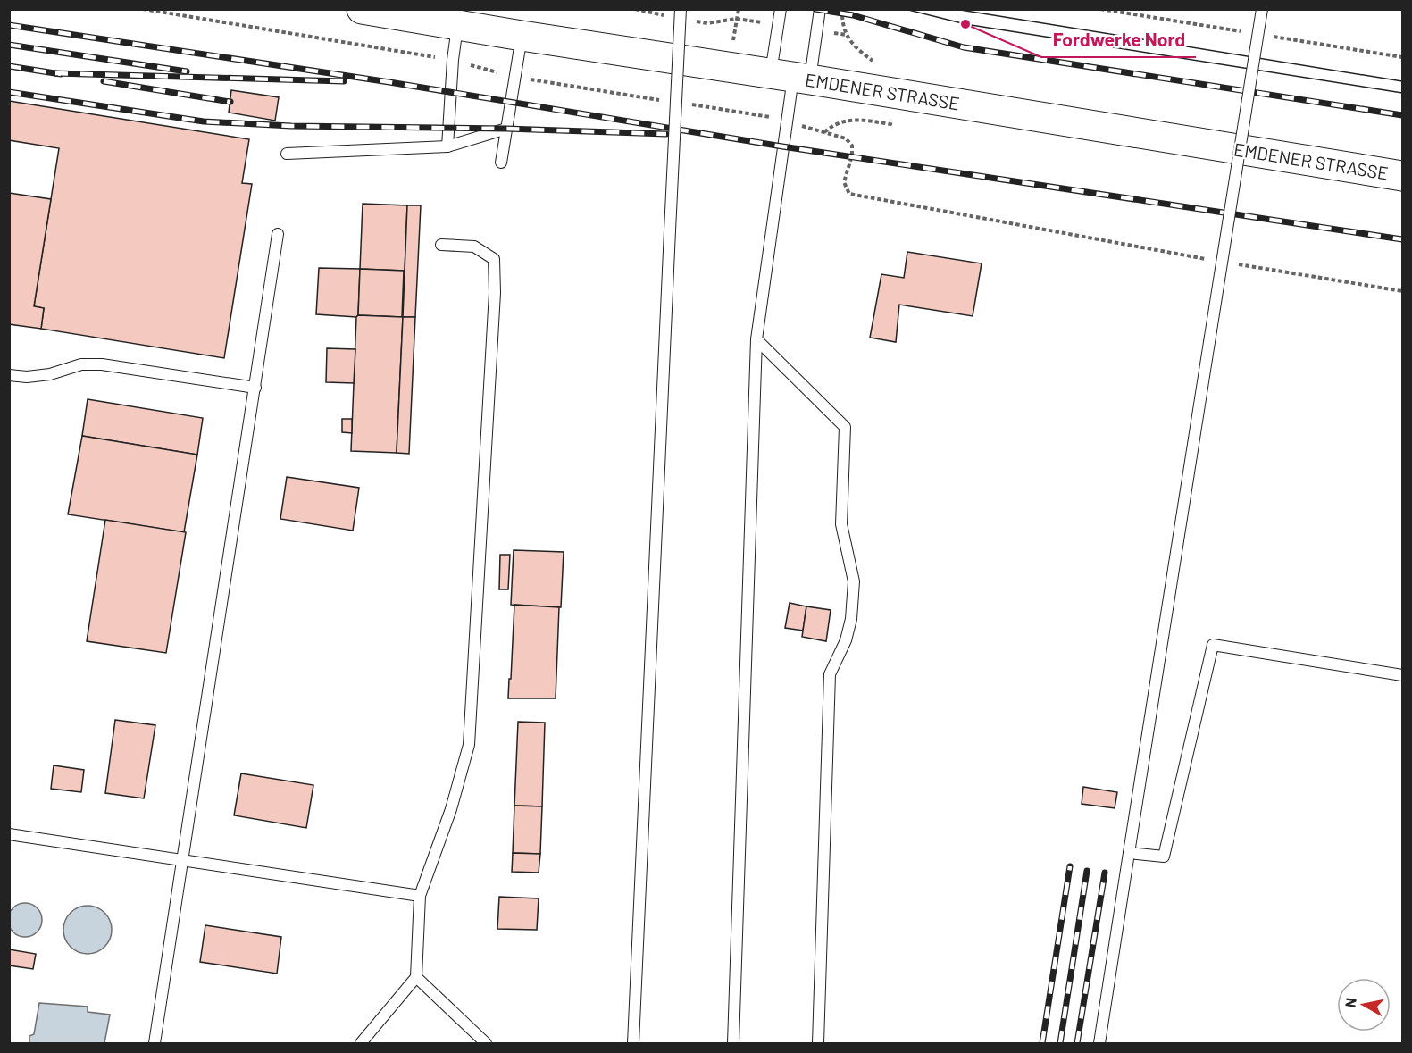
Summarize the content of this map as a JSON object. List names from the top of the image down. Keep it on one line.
{"streets":{"street":["EMDENER STRASSE"]},"places":["Fordwerke Nord"],"north":"left"}
